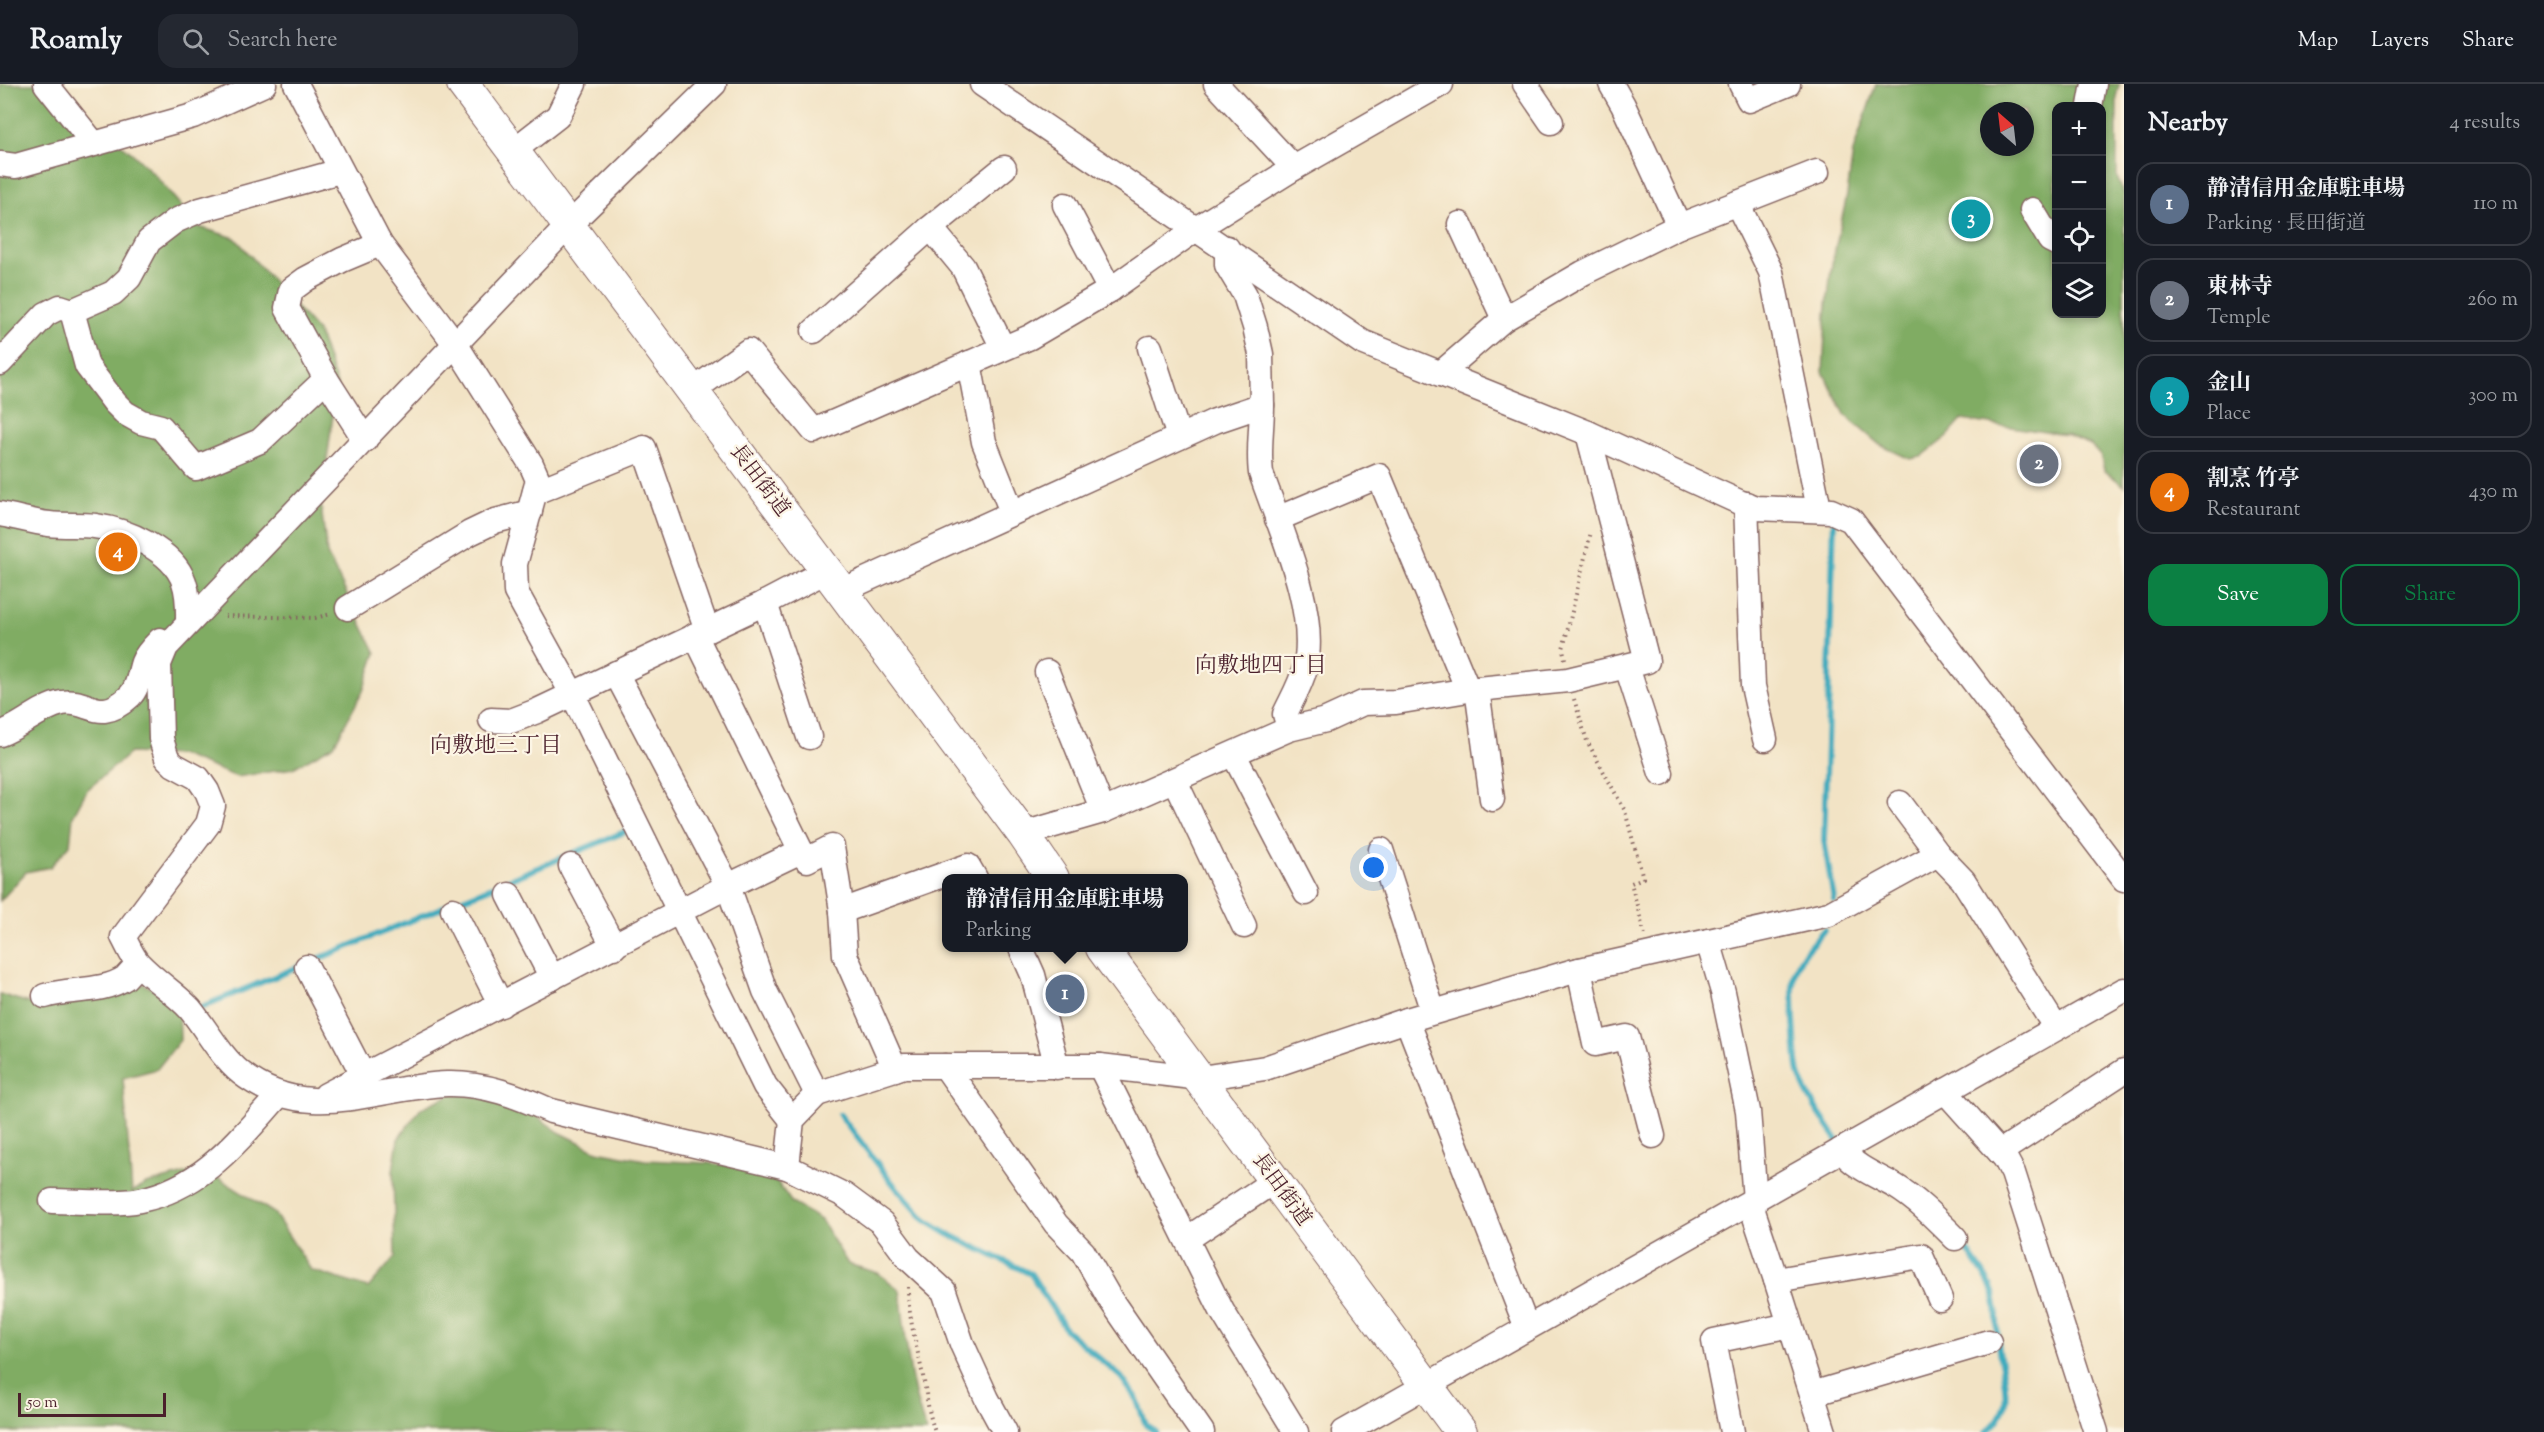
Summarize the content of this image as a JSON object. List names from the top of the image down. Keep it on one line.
{"streets":{"main road":["長田街道"]},"districts":["向敷地四丁目","向敷地三丁目"],"scale_bar":"50 m","north":"top left","page":{"header":"Roamly","search":"Search here","nav":["Map","Layers","Share"],"heading":["Nearby","4 results"],"map_buttons":["+","−"],"list":[{"mark":"1","name":"静清信用金庫駐車場","note":"Parking · 長田街道","value":"110 m"},{"mark":"2","name":"東林寺","note":"Temple","value":"260 m"},{"mark":"3","name":"金山","note":"Place","value":"300 m"},{"mark":"4","name":"割烹 竹亭","note":"Restaurant","value":"430 m"}],"pins":["3","2","4","1"],"buttons":["Save","Share"],"popup":["静清信用金庫駐車場","Parking"],"scale":"50 m"}}
